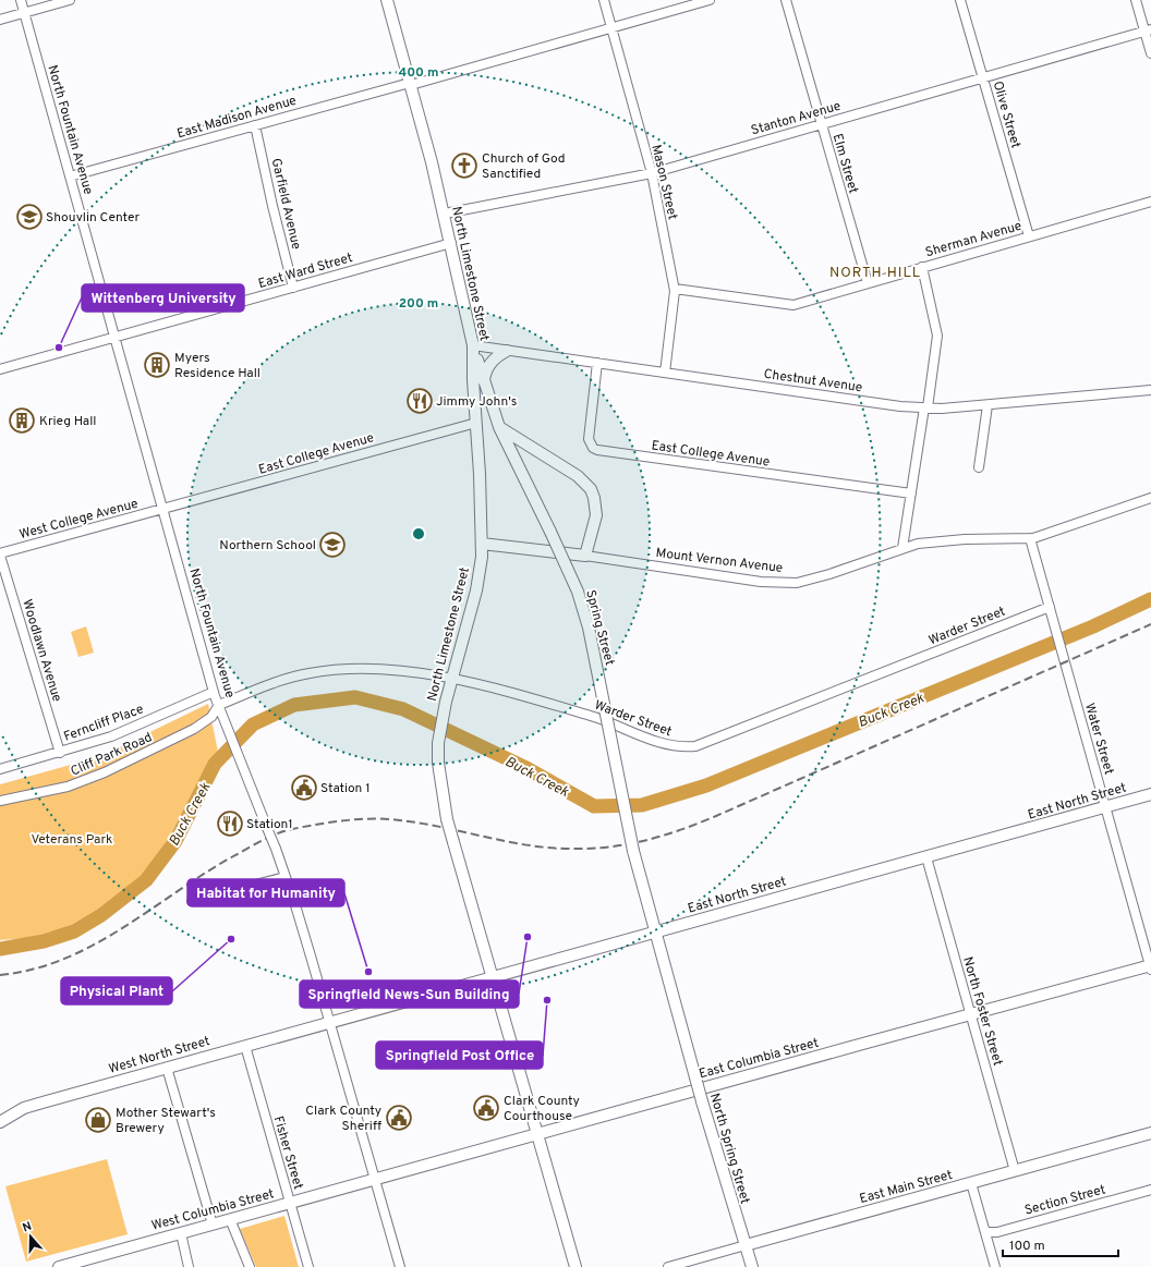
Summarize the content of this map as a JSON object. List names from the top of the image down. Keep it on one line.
{"streets":{"main road":["North Limestone Street","Mount Vernon Avenue","Spring Street","East North Street","West North Street","East Columbia Street","North Spring Street","East Main Street","West Columbia Street"],"street":["Olive Street","East Madison Avenue","Stanton Avenue","North Fountain Avenue","Elm Street","Mason Street","Garfield Avenue","Sherman Avenue","East Ward Street","Chestnut Avenue","East College Avenue","West College Avenue","Warder Street","Woodlawn Avenue","Ferncliff Place","Water Street","Cliff Park Road","North Foster Street","Fisher Street","Section Street"]},"crossings":[["Olive Street","Stanton Avenue"],["Olive Street","Sherman Avenue"],["East Madison Avenue","North Fountain Avenue"],["East Madison Avenue","Mason Street"],["East Madison Avenue","Garfield Avenue"],["East Madison Avenue","North Limestone Street"],["Stanton Avenue","Elm Street"],["Stanton Avenue","Mason Street"],["Stanton Avenue","North Limestone Street"],["North Fountain Avenue","East Ward Street"],["North Fountain Avenue","East College Avenue"],["North Fountain Avenue","West College Avenue"],["North Fountain Avenue","Warder Street"],["North Fountain Avenue","Ferncliff Place"],["North Fountain Avenue","Cliff Park Road"],["North Fountain Avenue","East North Street"],["North Fountain Avenue","West North Street"],["North Fountain Avenue","East Columbia Street"],["North Fountain Avenue","West Columbia Street"],["Elm Street","Sherman Avenue"],["Mason Street","Sherman Avenue"],["Mason Street","Chestnut Avenue"],["Garfield Avenue","East Ward Street"],["East Ward Street","North Limestone Street"],["North Limestone Street","Chestnut Avenue"],["North Limestone Street","East College Avenue"],["North Limestone Street","Mount Vernon Avenue"],["North Limestone Street","Warder Street"],["North Limestone Street","Spring Street"],["North Limestone Street","East North Street"],["North Limestone Street","East Columbia Street"],["Chestnut Avenue","East College Avenue"],["Chestnut Avenue","Spring Street"],["East College Avenue","West College Avenue"],["West College Avenue","Woodlawn Avenue"],["Mount Vernon Avenue","Water Street"],["Warder Street","Water Street"],["Warder Street","Cliff Park Road"],["Spring Street","East North Street"],["Spring Street","North Spring Street"],["Woodlawn Avenue","Ferncliff Place"],["Water Street","East North Street"],["Water Street","East Columbia Street"],["East North Street","North Foster Street"],["East North Street","West North Street"],["East North Street","North Spring Street"],["North Foster Street","East Columbia Street"],["North Foster Street","East Main Street"],["West North Street","Fisher Street"],["East Columbia Street","West Columbia Street"],["North Spring Street","East Main Street"],["Fisher Street","West Columbia Street"]],"districts":["NORTH HILL"],"water":["Buck Creek"],"parks":["Veterans Park"],"places":{"church":["Church of God Sanctified"],"school or university":["Shouvlin Center","Northern School"],"other":["Wittenberg University","Springfield News-Sun Building","Physical Plant","Habitat for Humanity","Springfield Post Office"],"building":["Myers Residence Hall","Krieg Hall"],"restaurant":["Jimmy John's","Station1"],"public building":["Station 1","Clark County Courthouse","Clark County Sheriff"],"shop":["Mother Stewart's Brewery"]},"scale_bar":"100 m","north":"top","rings":["400 m","200 m"]}
